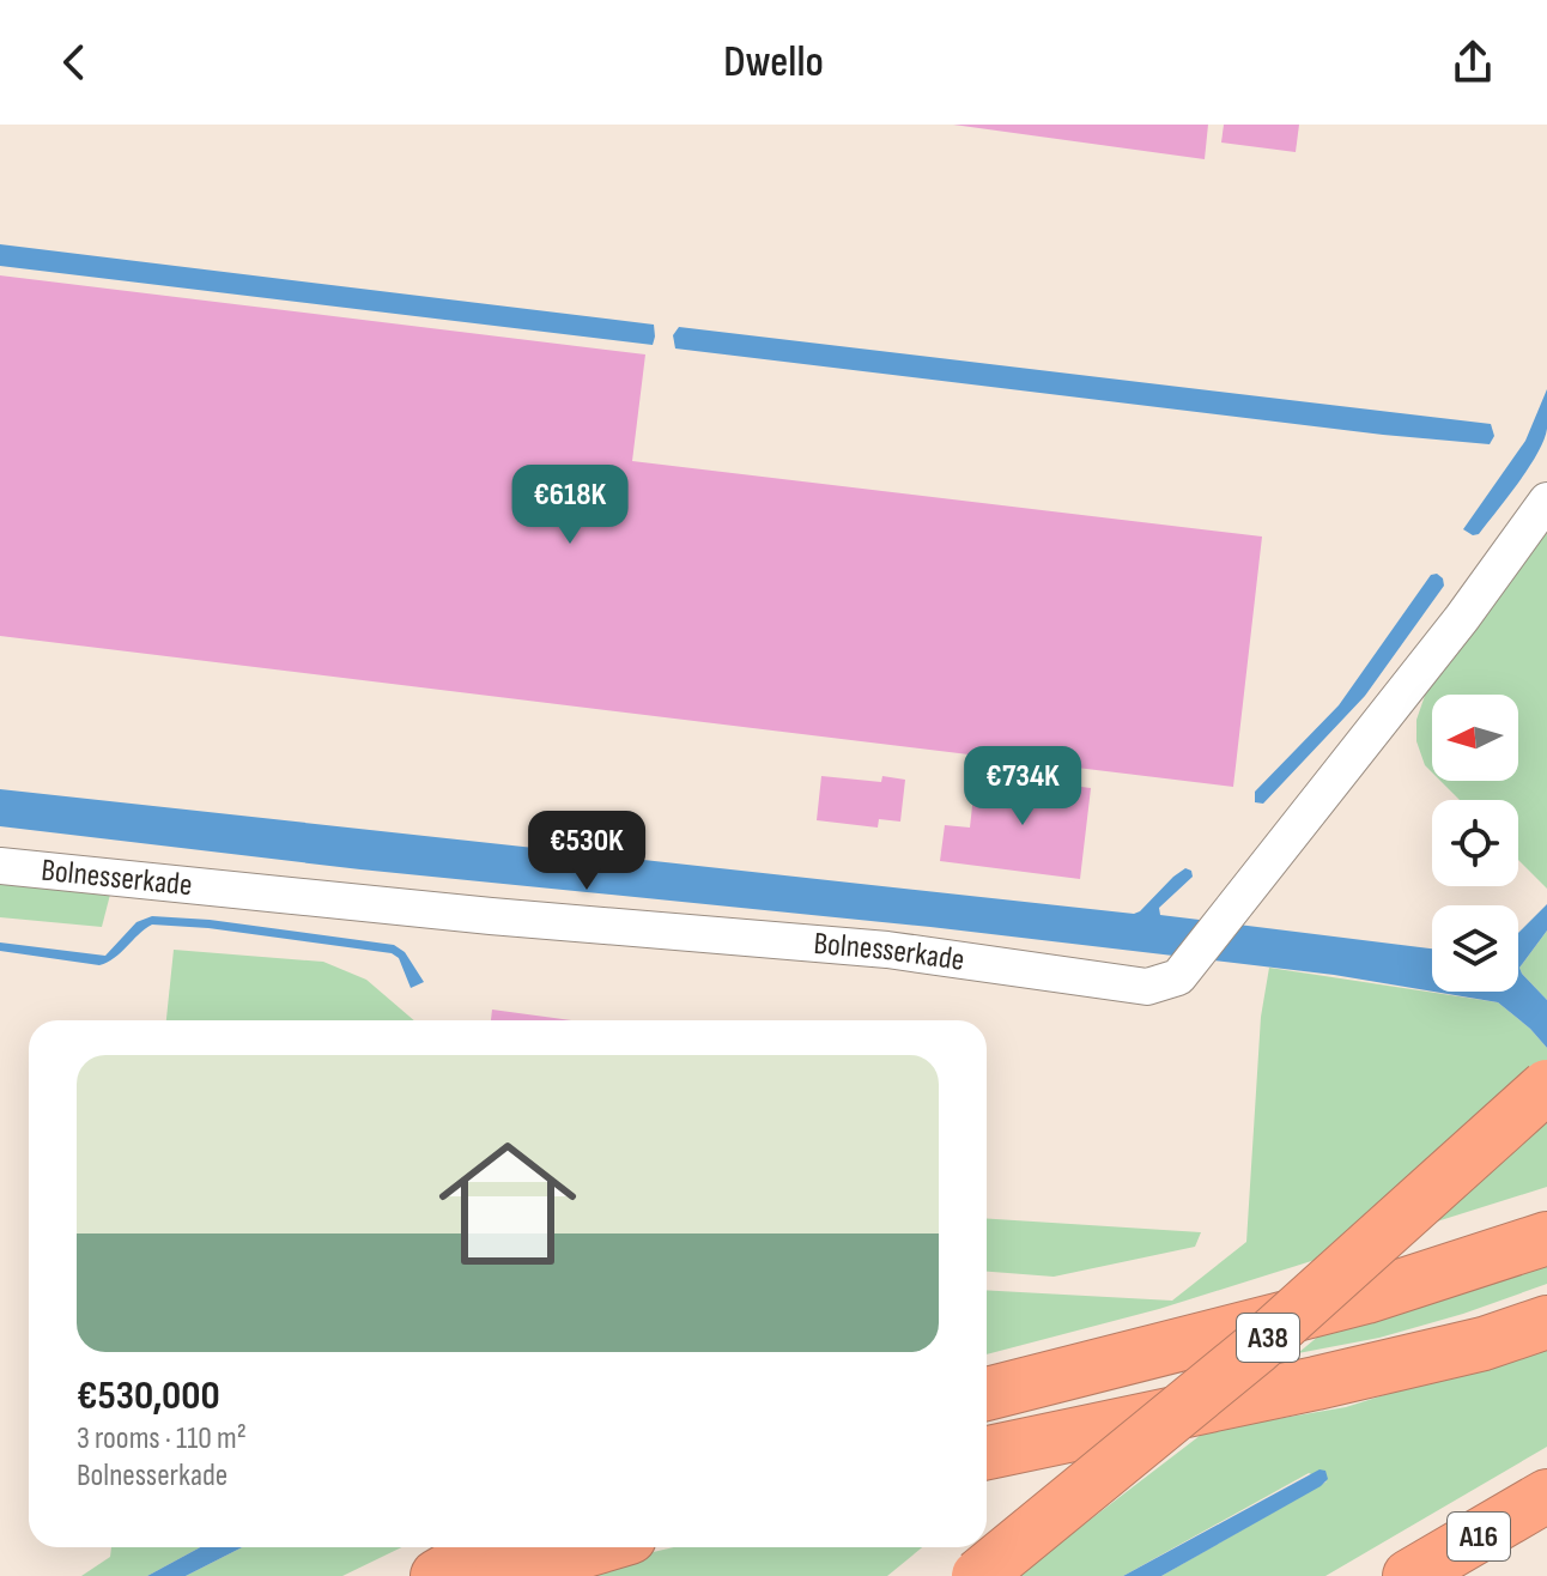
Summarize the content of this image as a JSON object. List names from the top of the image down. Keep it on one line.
{"streets":{"highway":["A38","A16"],"street":["Bolnesserkade"]},"north":"left","page":{"header":"Dwello","price":["€618K","€734K","€530K"],"list":[{"name":"€530,000","note":"3 rooms · 110 m² · Bolnesserkade"}]}}
